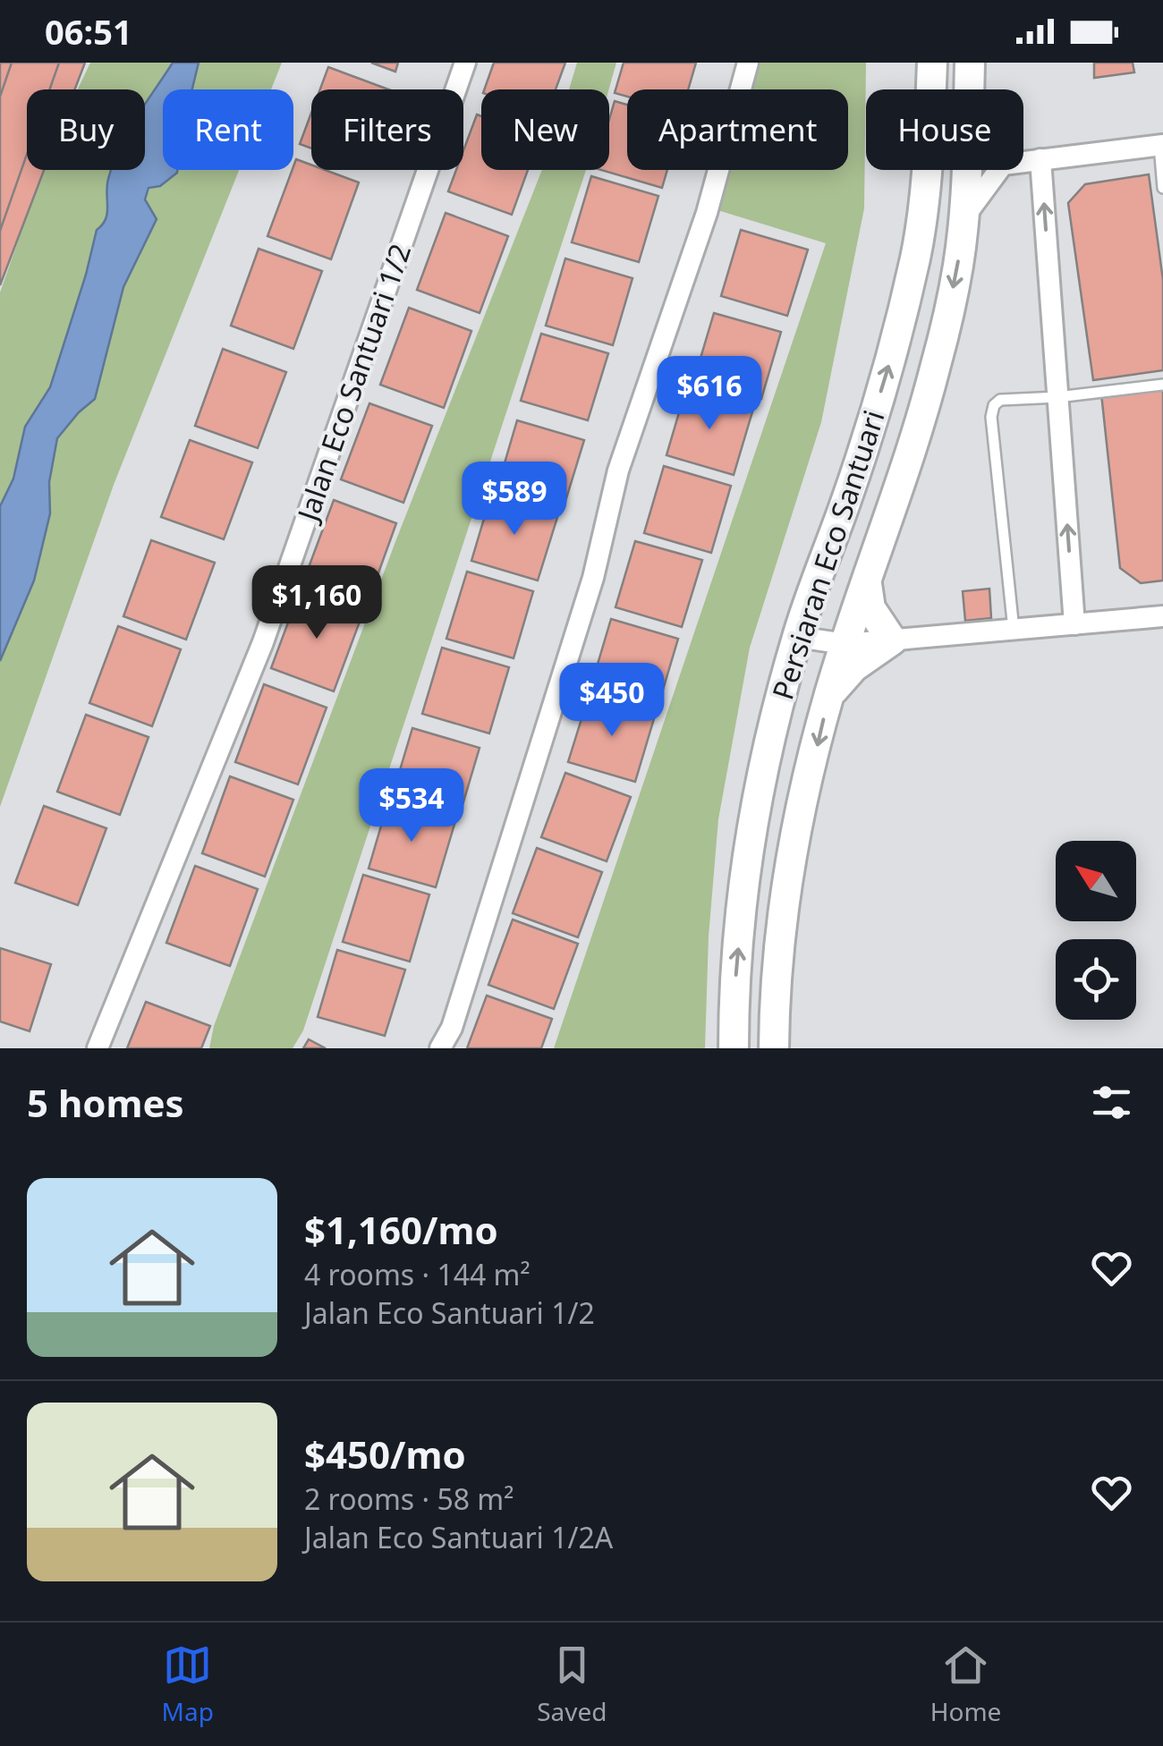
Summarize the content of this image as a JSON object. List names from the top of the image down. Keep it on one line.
{"streets":{"street":["Jalan Eco Santuari 1/2","Persiaran Eco Santuari"]},"north":"top left","page":{"status":"06:51","chip":["Buy","Rent","Filters","New","Apartment","House"],"price":["$616","$589","$1,160","$450","$534"],"heading":"5 homes","list":[{"name":"$1,160/mo","note":"4 rooms · 144 m² · Jalan Eco Santuari 1/2"},{"name":"$450/mo","note":"2 rooms · 58 m² · Jalan Eco Santuari 1/2A"}],"tabs":["Map","Saved","Home"]}}
